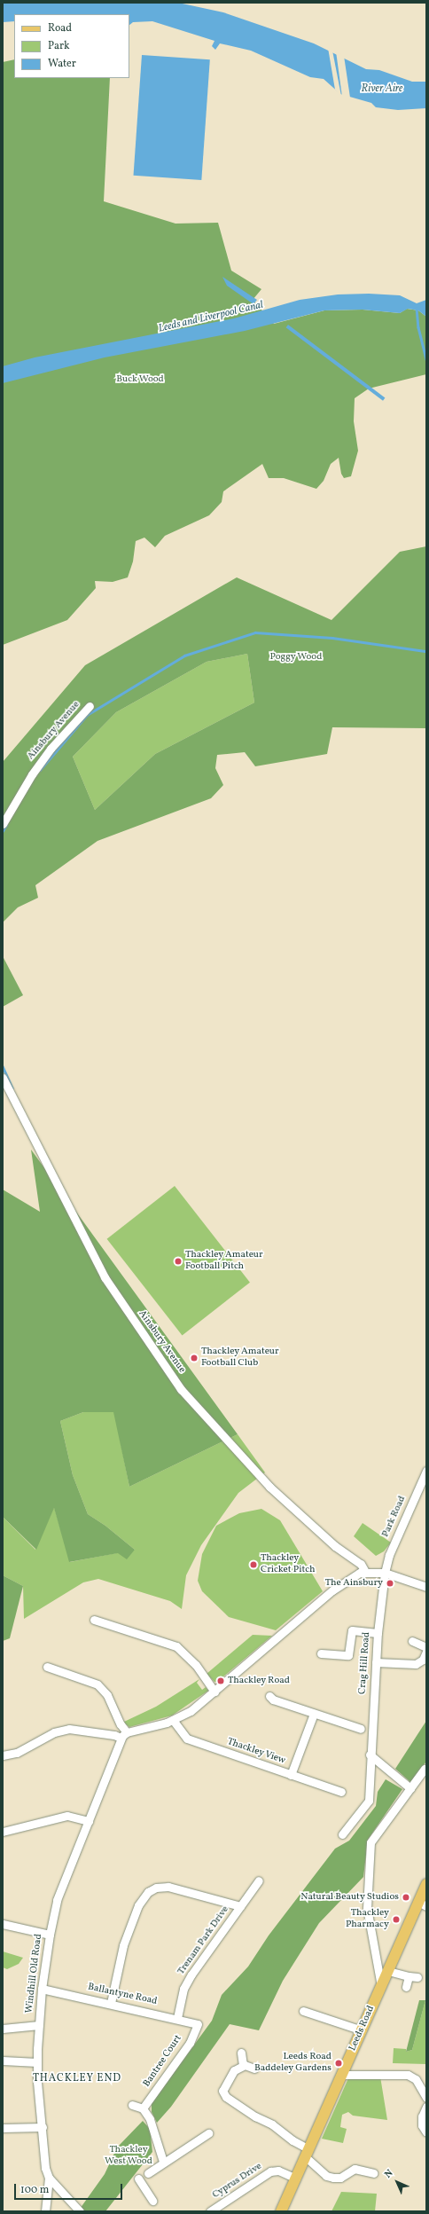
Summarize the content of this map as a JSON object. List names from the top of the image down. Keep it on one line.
{"streets":{"main road":["Leeds Road"],"street":["Ainsbury Avenue","Park Road","Crag Hill Road","Thackley View","Trenam Park Drive","Windhill Old Road","Ballantyne Road","Bantree Court","Cyprus Drive"]},"crossings":[["Park Road","Crag Hill Road"],["Trenam Park Drive","Ballantyne Road"],["Windhill Old Road","Ballantyne Road"],["Ballantyne Road","Bantree Court"],["Leeds Road","Cyprus Drive"]],"districts":["THACKLEY END"],"water":["River Aire","Leeds and Liverpool Canal"],"parks":["Buck Wood","Poggy Wood","Thackley West Wood"],"places":["Thackley Amateur Football Pitch","Thackley Amateur Football Club","Thackley Cricket Pitch","The Ainsbury","Thackley Road","Natural Beauty Studios","Thackley Pharmacy","Leeds Road Baddeley Gardens"],"legend":["Road","Park","Water"],"scale_bar":"100 m","north":"top left"}
